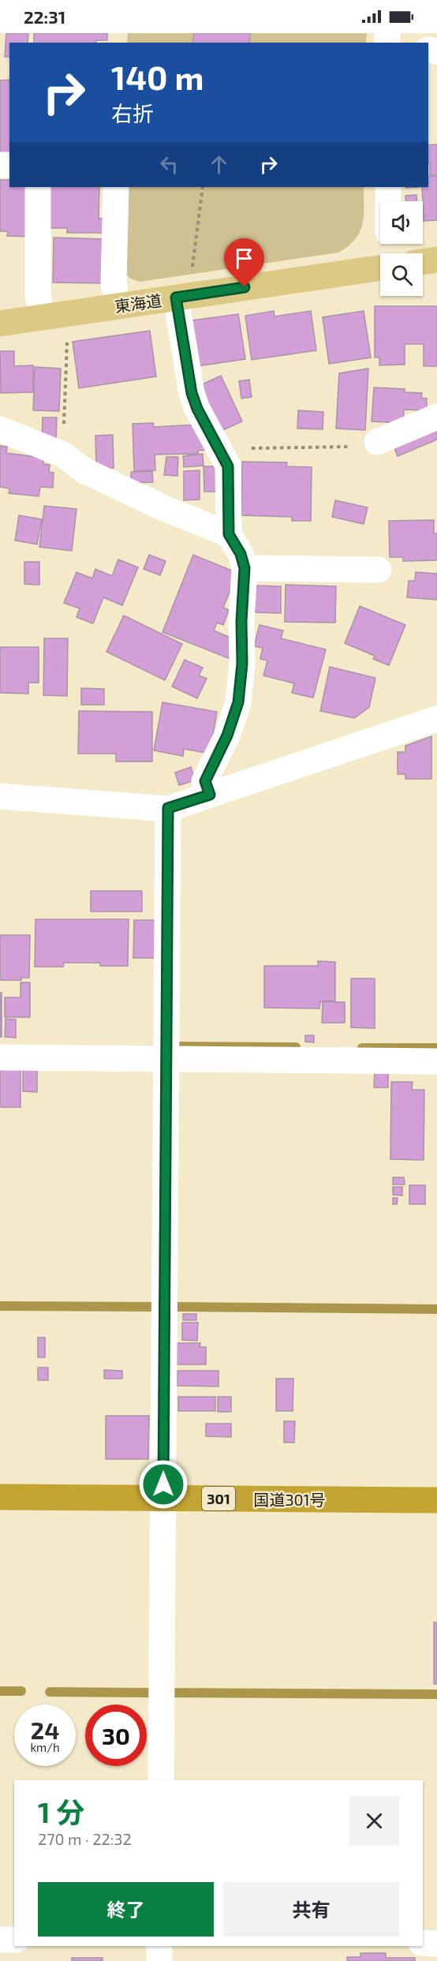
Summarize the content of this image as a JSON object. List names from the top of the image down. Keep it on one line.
{"streets":{"highway":["301","国道301号"],"main road":["東海道"]},"page":{"status":"22:31","turn":["140 m","右折"],"speed":"24 km/h","limit":"30","heading":["1 分","270 m · 22:32"],"buttons":["終了","共有"]}}
